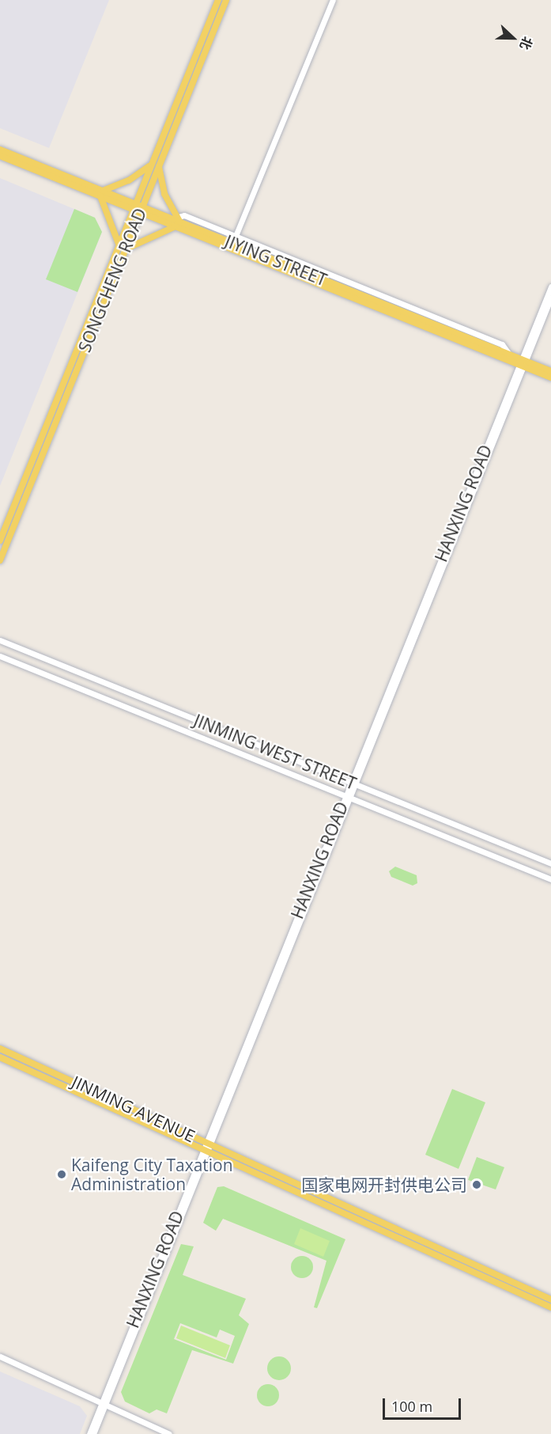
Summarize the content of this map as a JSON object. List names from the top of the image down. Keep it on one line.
{"streets":{"main road":["JIYING STREET","SONGCHENG ROAD","JINMING AVENUE"],"street":["HANXING ROAD","JINMING WEST STREET"]},"crossings":[["JIYING STREET","SONGCHENG ROAD"],["JIYING STREET","HANXING ROAD"],["HANXING ROAD","JINMING WEST STREET"],["HANXING ROAD","JINMING AVENUE"]],"places":["Kaifeng City Taxation Administration","国家电网开封供电公司"],"scale_bar":"100 m","north":"right"}
